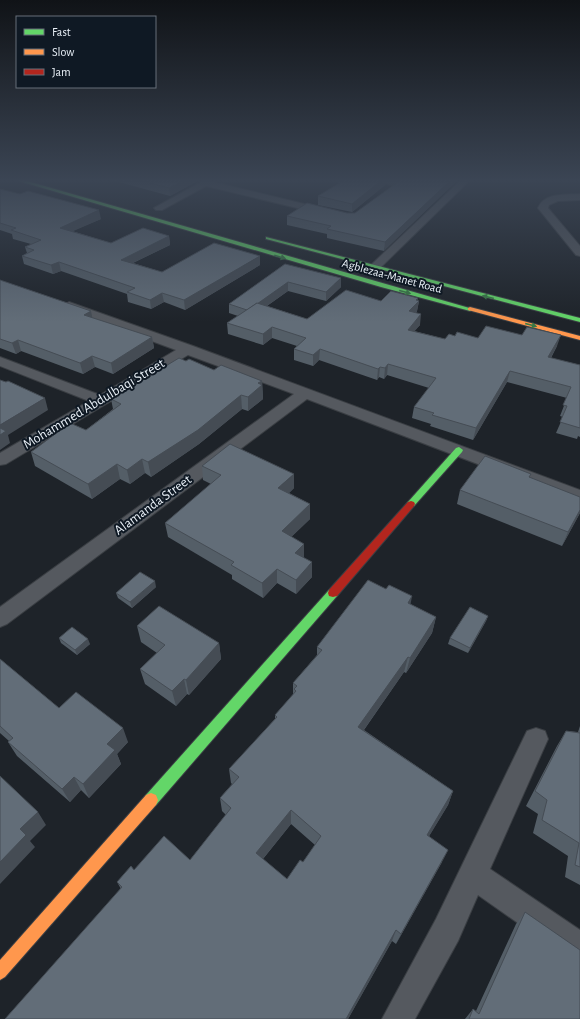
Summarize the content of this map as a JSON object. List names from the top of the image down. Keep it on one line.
{"streets":{"main road":["Agblezaa-Manet Road"],"street":["Mohammed Abdulbaqi Street","Alamanda Street"]},"legend":["Fast","Slow","Jam"]}
